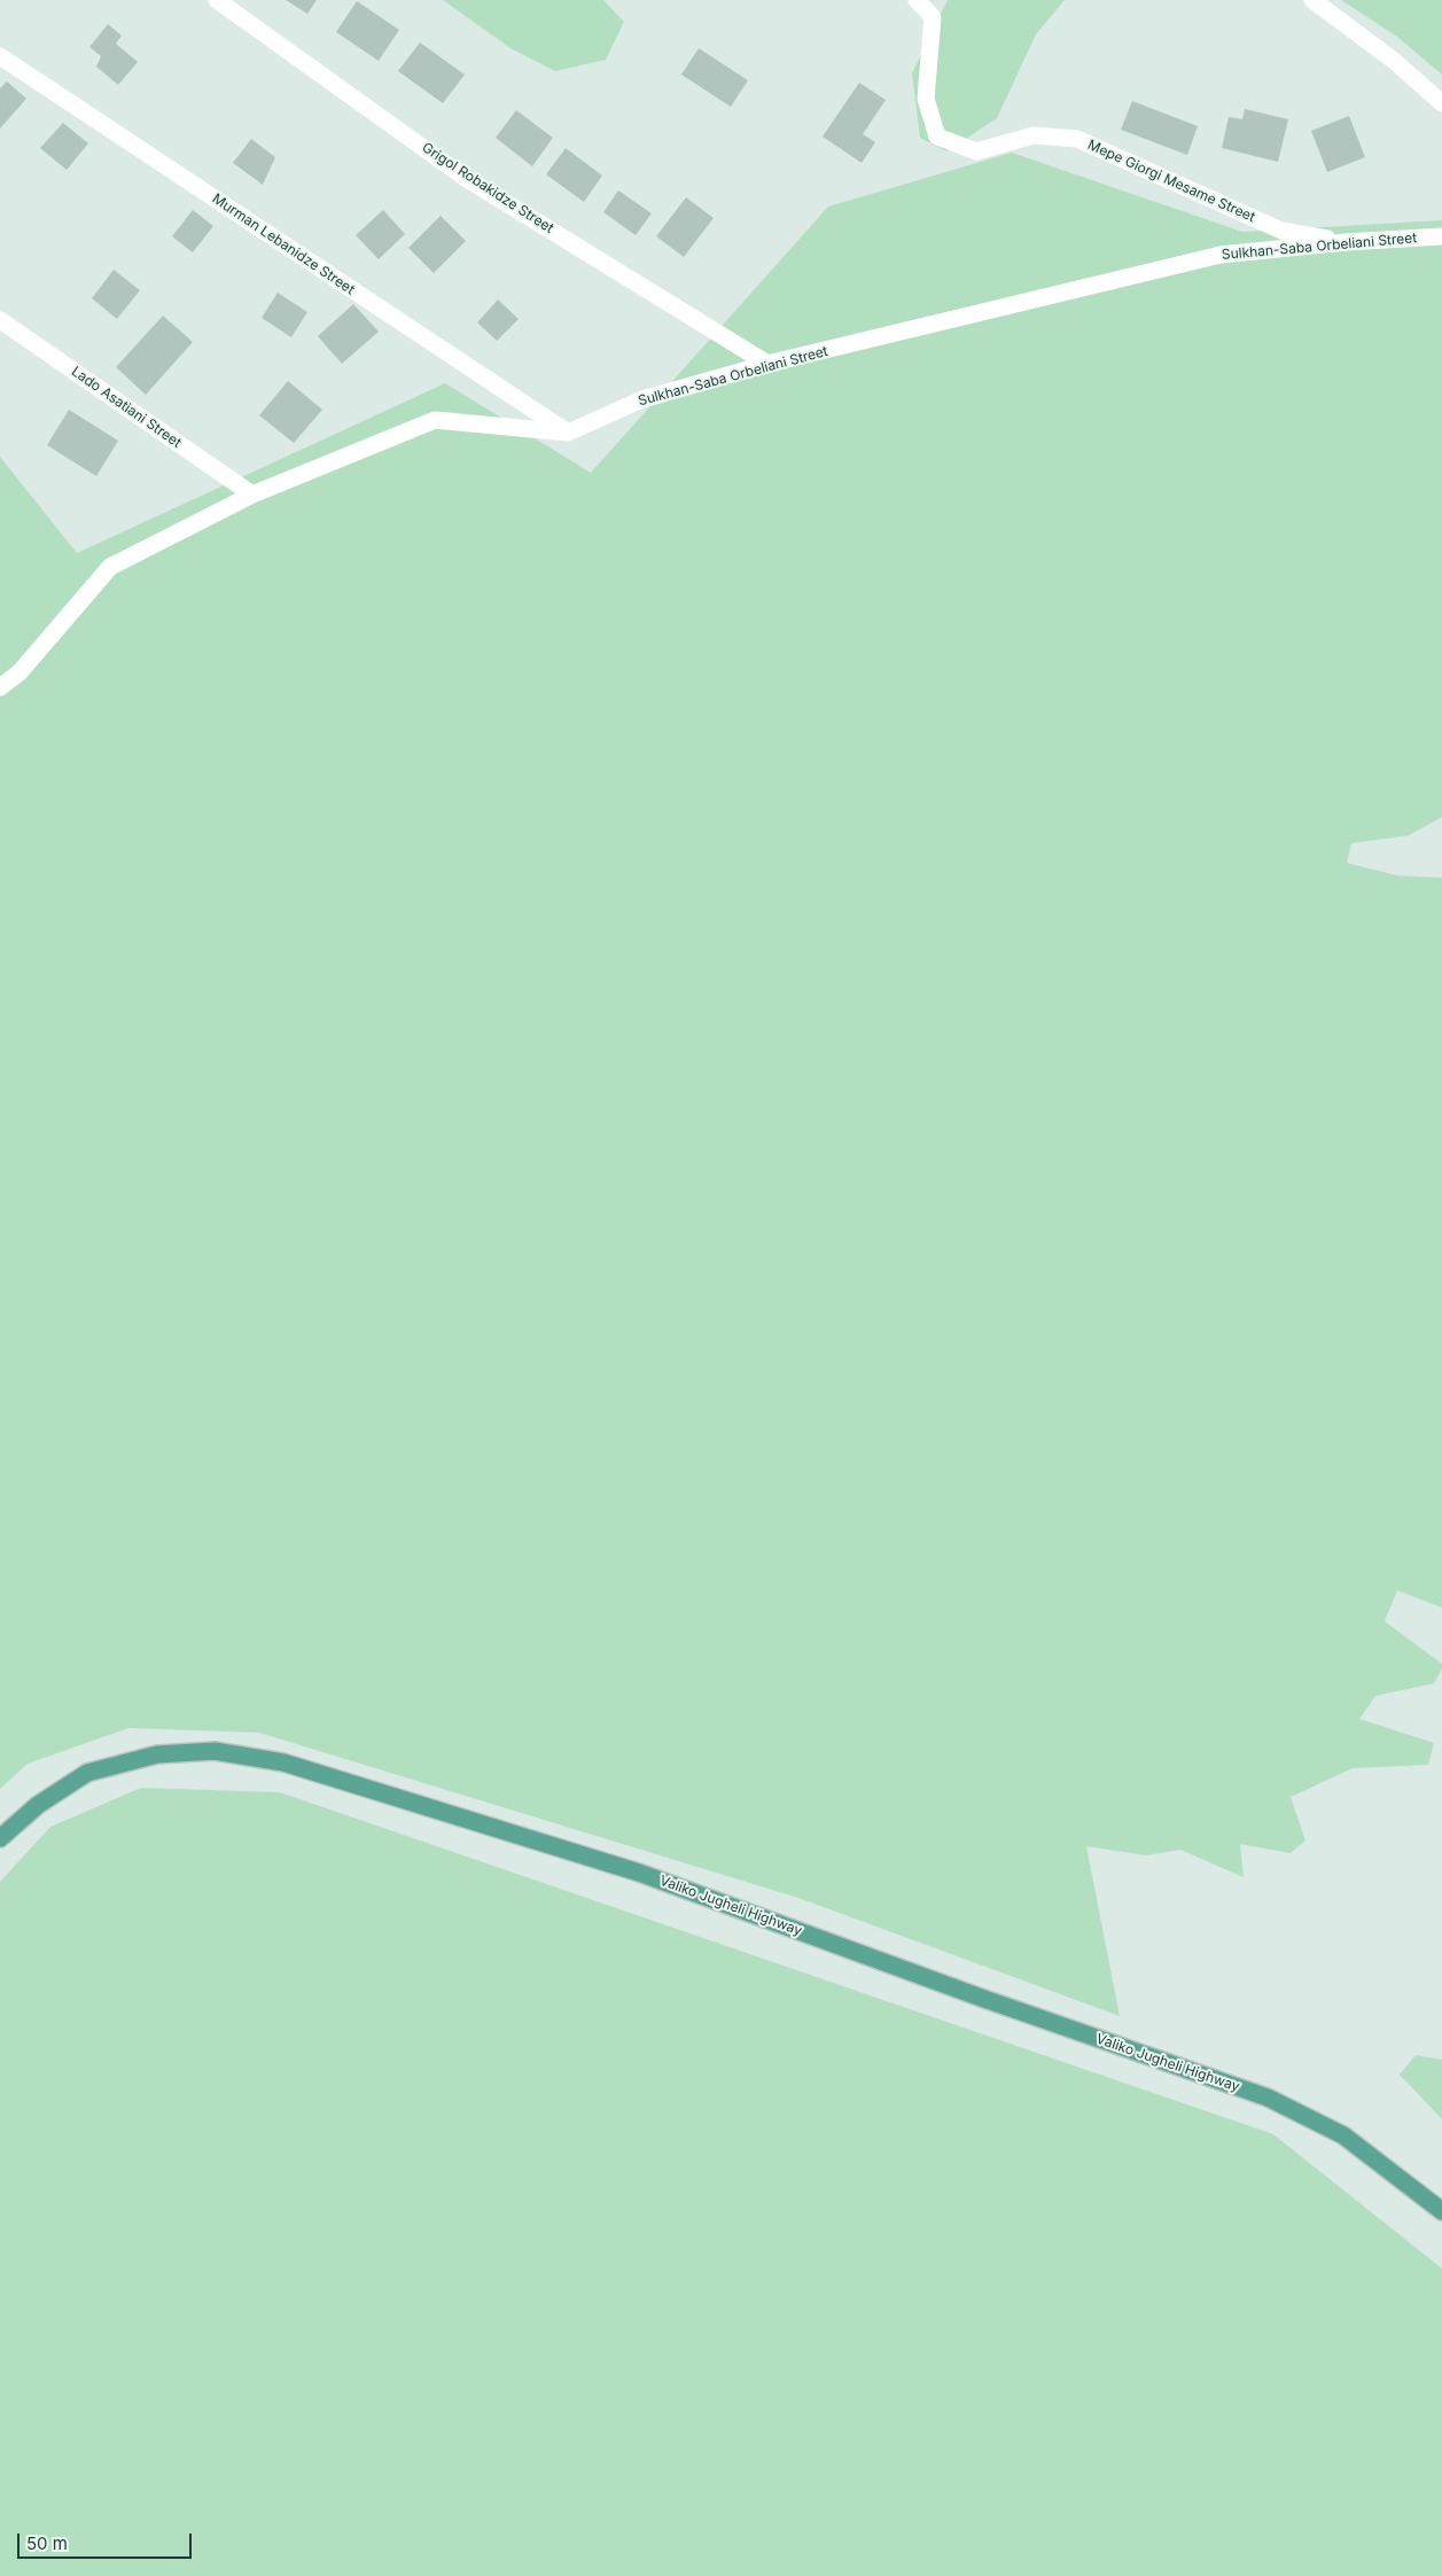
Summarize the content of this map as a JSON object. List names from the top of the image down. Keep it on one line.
{"streets":{"main road":["Valiko Jugheli Highway"],"street":["Mepe Giorgi Mesame Street","Grigol Robakidze Street","Murman Lebanidze Street","Sulkhan-Saba Orbeliani Street","Lado Asatiani Street"]},"crossings":[["Mepe Giorgi Mesame Street","Sulkhan-Saba Orbeliani Street"],["Grigol Robakidze Street","Sulkhan-Saba Orbeliani Street"],["Murman Lebanidze Street","Sulkhan-Saba Orbeliani Street"],["Sulkhan-Saba Orbeliani Street","Lado Asatiani Street"]],"scale_bar":"50 m"}
